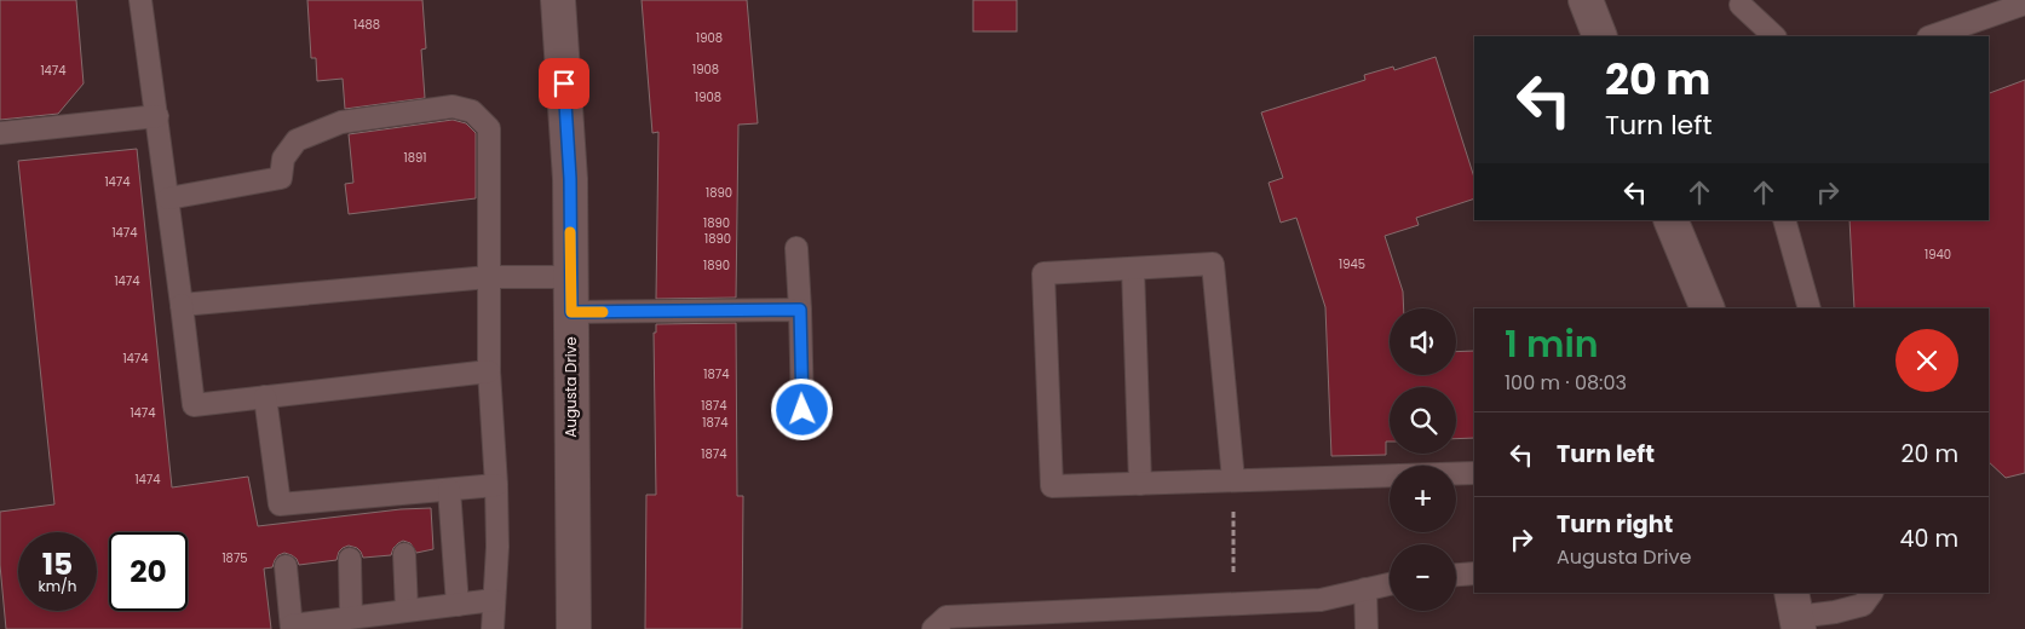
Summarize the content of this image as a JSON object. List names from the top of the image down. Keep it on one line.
{"streets":{"street":["Augusta Drive"]},"house_numbers":["1488","1908","1908","1474","1908","1891","1474","1890","1890","1474","1890","1940","1945","1890","1474","1474","1874","1874","1474","1874","1874","1474","1875"],"page":{"turn":["20 m","Turn left"],"map_buttons":["+","−"],"heading":["1 min","100 m · 08:03"],"list":[{"name":"Turn left","value":"20 m"},{"name":"Turn right","note":"Augusta Drive","value":"40 m"}],"speed":"15 km/h","limit":"20"}}
